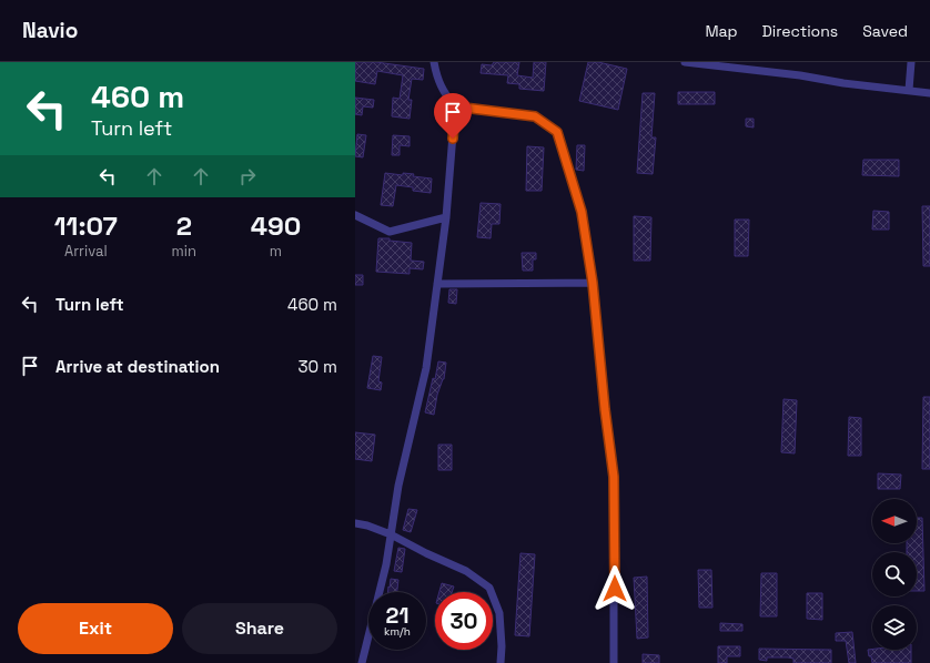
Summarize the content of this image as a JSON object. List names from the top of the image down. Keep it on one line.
{"north":"left","page":{"header":"Navio","nav":["Map","Directions","Saved"],"turn":["460 m","Turn left"],"eta":["11:07","Arrival","2","min","490","m"],"list":[{"name":"Turn left","value":"460 m"},{"name":"Arrive at destination","value":"30 m"}],"speed":"21 km/h","limit":"30","buttons":["Exit","Share"]}}
